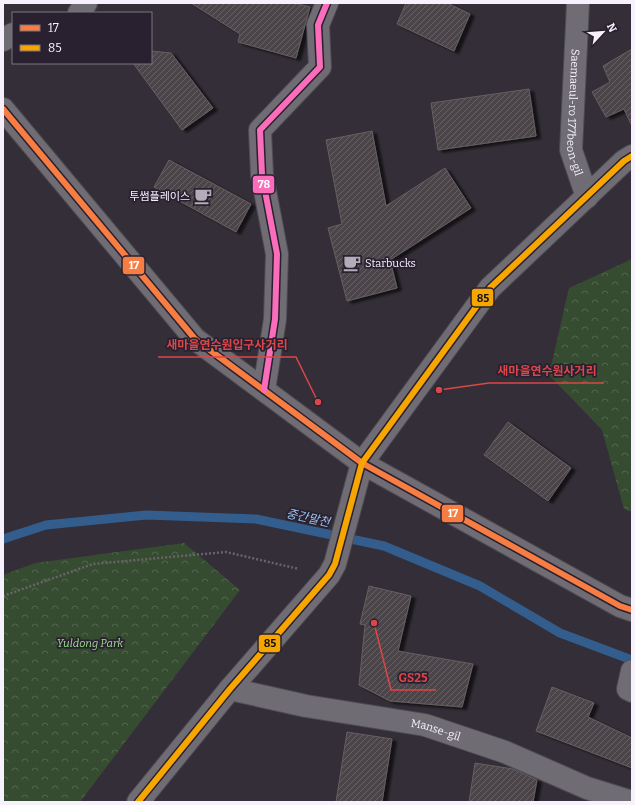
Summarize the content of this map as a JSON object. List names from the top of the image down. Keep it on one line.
{"streets":{"street":["Saemaeul-ro 177beon-gil","Manse-gil"]},"water":["중간말천"],"parks":["Yuldong Park"],"places":{"cafe":["투썸플레이스","Starbucks"],"other":["새마을연수원사거리","새마을연수원입구사거리","GS25"]},"lines":["transit line 78","transit line 17","transit line 85"],"legend":["17","85"],"north":"top right"}
